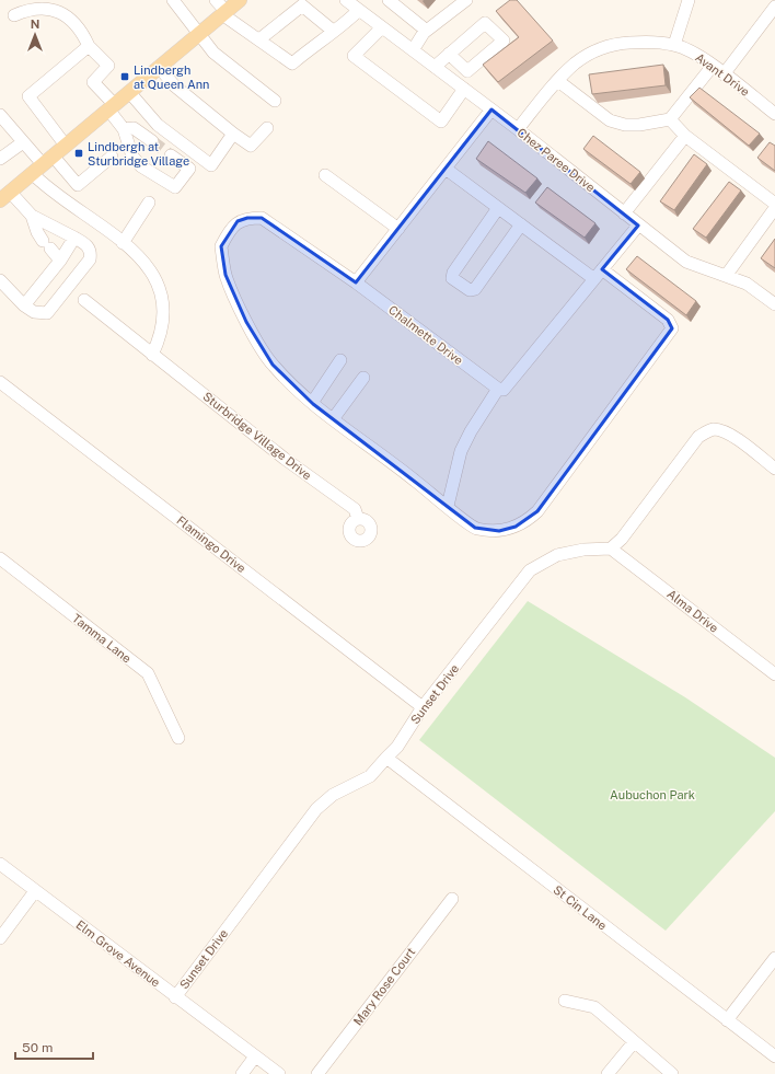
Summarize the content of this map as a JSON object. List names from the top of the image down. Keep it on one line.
{"streets":{"street":["Avant Drive","Chez Paree Drive","Chalmette Drive","Sturbridge Village Drive","Flamingo Drive","Alma Drive","Tamma Lane","Sunset Drive","St Cin Lane","Elm Grove Avenue","Mary Rose Court"]},"crossings":[["Avant Drive","Chez Paree Drive"],["Flamingo Drive","Sunset Drive"],["Alma Drive","Sunset Drive"],["Sunset Drive","St Cin Lane"],["Sunset Drive","Elm Grove Avenue"]],"parks":["Aubuchon Park"],"places":{"transit":["Lindbergh at Queen Ann","Lindbergh at Sturbridge Village"]},"scale_bar":"50 m","north":"top"}
